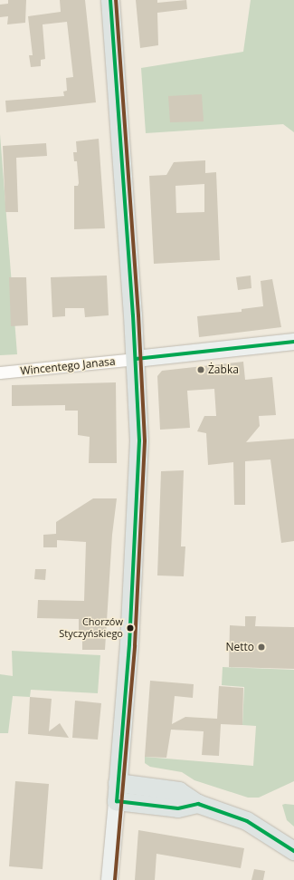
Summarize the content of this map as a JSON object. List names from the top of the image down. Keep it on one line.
{"streets":{"street":["Wincentego Janasa"]},"places":["Żabka","Chorzów Styczyńskiego","Netto"]}
